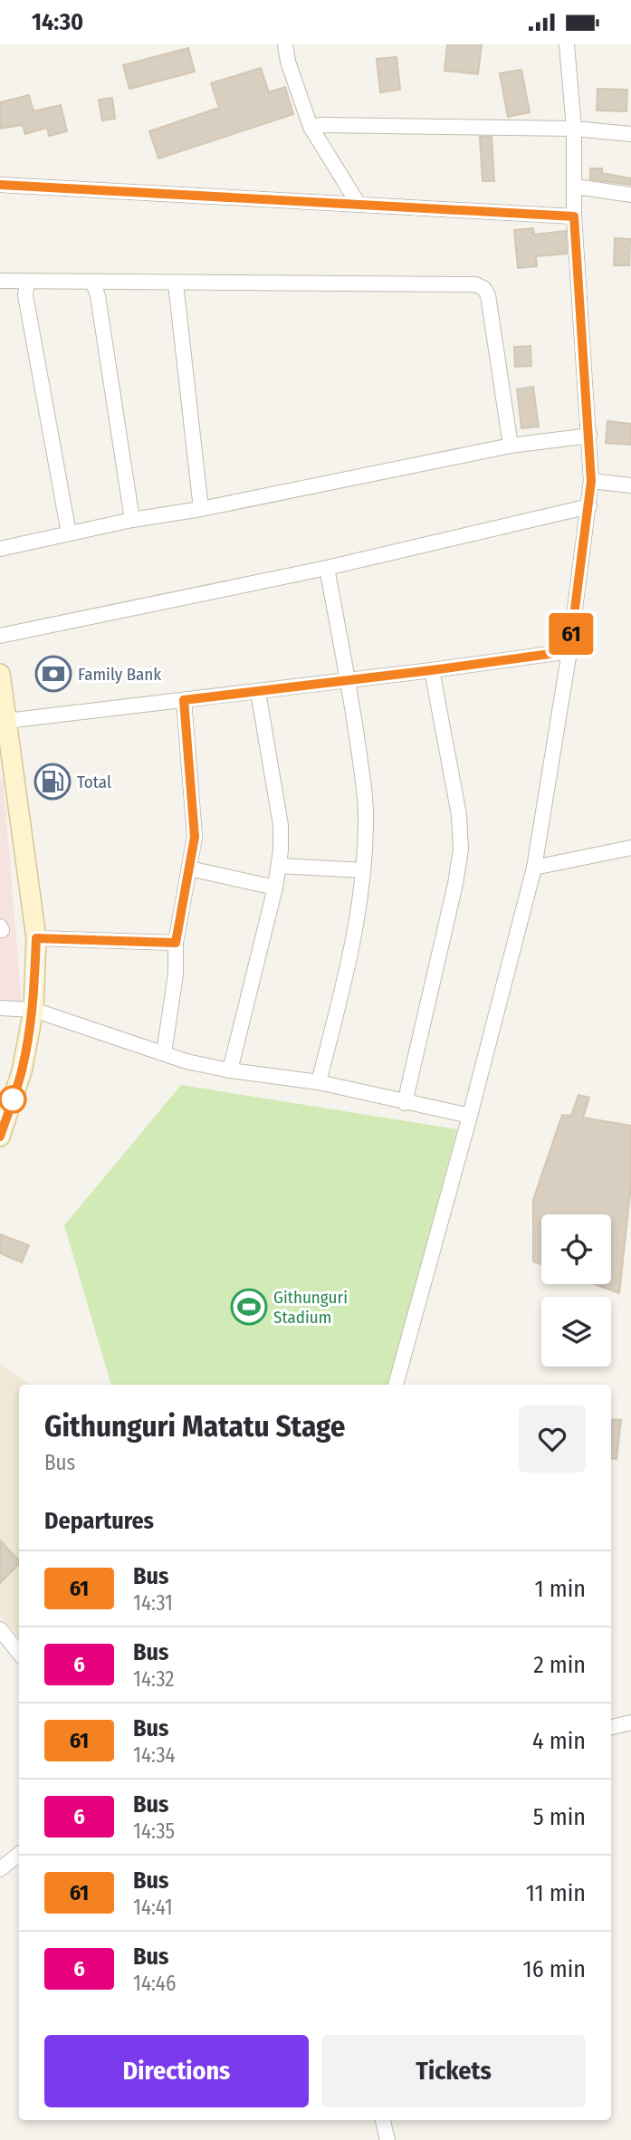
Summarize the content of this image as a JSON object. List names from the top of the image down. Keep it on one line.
{"places":{"bank":["Family Bank"],"fuel station":["Total"],"sports":["Githunguri Stadium"]},"lines":["bus line 61"],"page":{"status":"14:30","on_map":"61","heading":[["Githunguri Matatu Stage","Bus"],"Departures"],"list":[{"mark":"61","name":"Bus","note":"14:31","value":"1 min"},{"mark":"6","name":"Bus","note":"14:32","value":"2 min"},{"mark":"61","name":"Bus","note":"14:34","value":"4 min"},{"mark":"6","name":"Bus","note":"14:35","value":"5 min"},{"mark":"61","name":"Bus","note":"14:41","value":"11 min"},{"mark":"6","name":"Bus","note":"14:46","value":"16 min"}],"buttons":["Directions","Tickets"]}}
